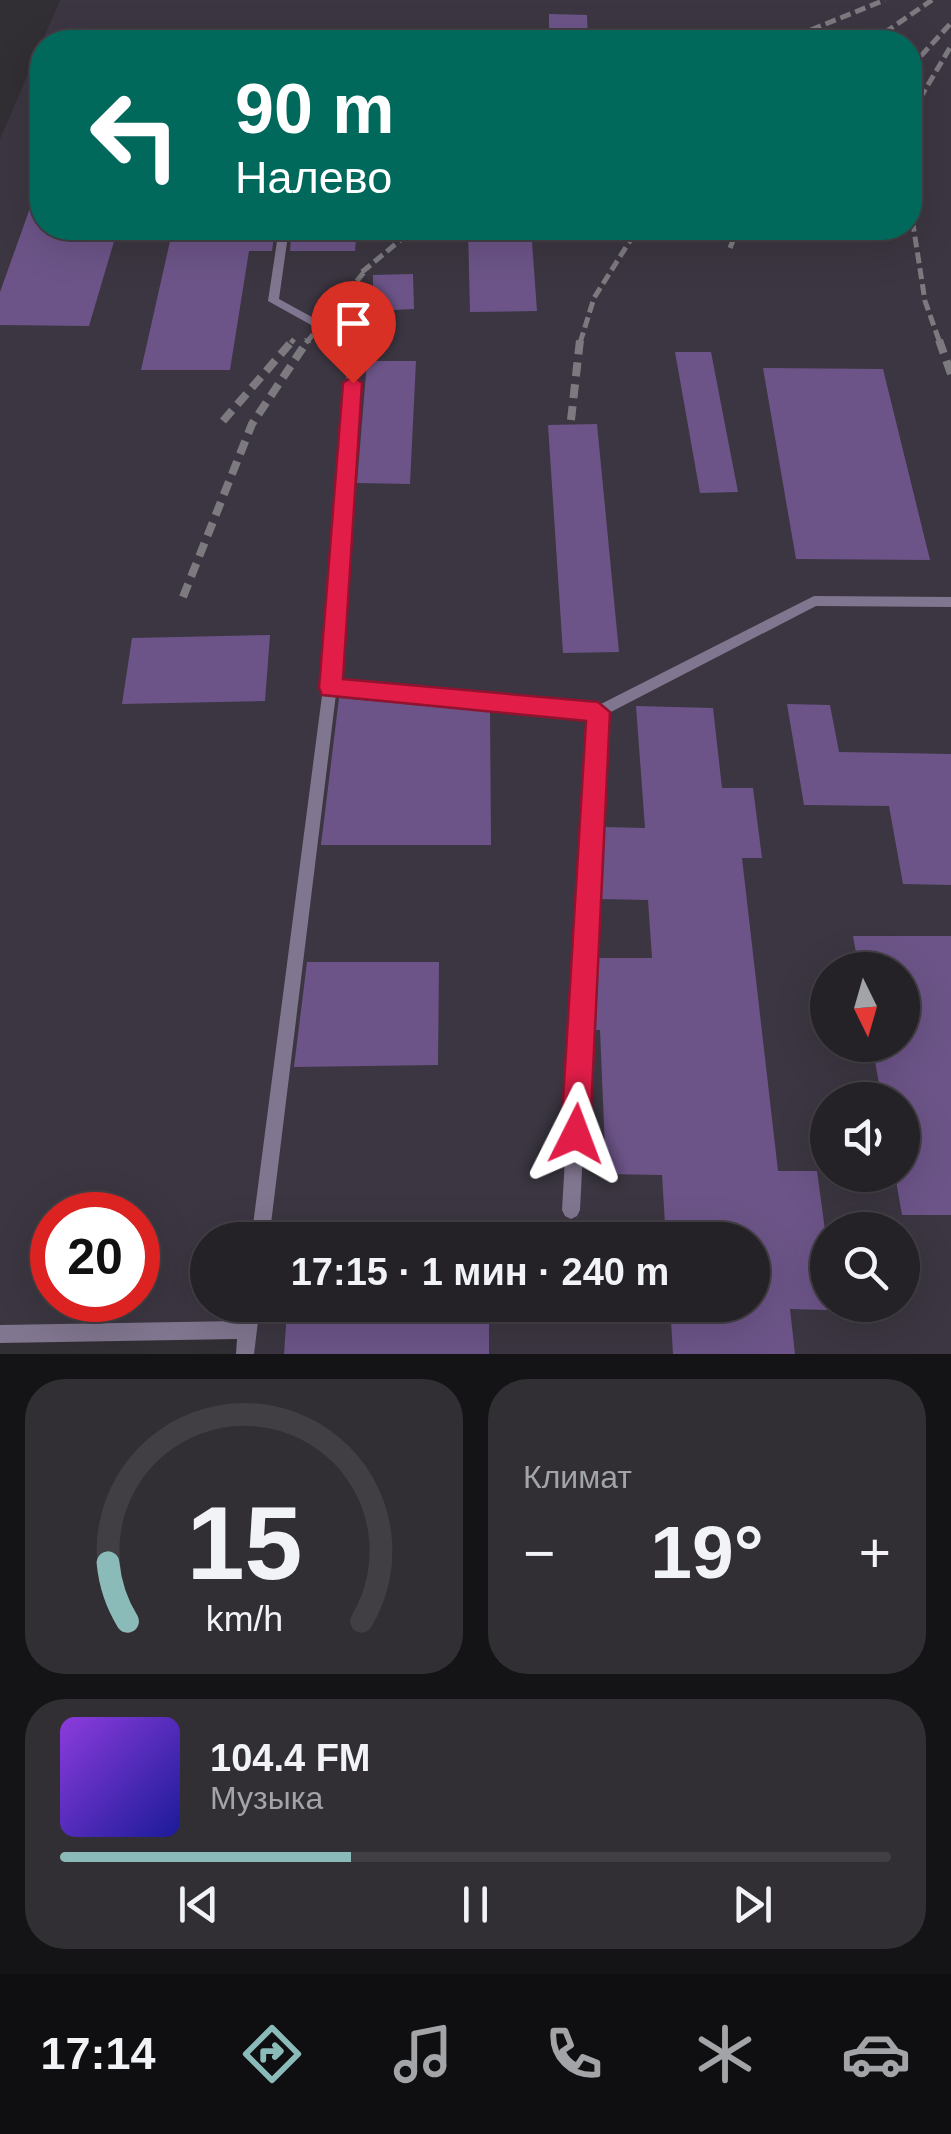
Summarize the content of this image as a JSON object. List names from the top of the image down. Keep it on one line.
{"north":"bottom","page":{"turn":["90 m","Налево"],"limit":"20","trip":"17:15 · 1 мин · 240 m","tile":"Климат","heat":["−","19°","+"],"song":["104.4 FM","Музыка"],"tabs":"17:14","gauge":["15","km/h"]}}
